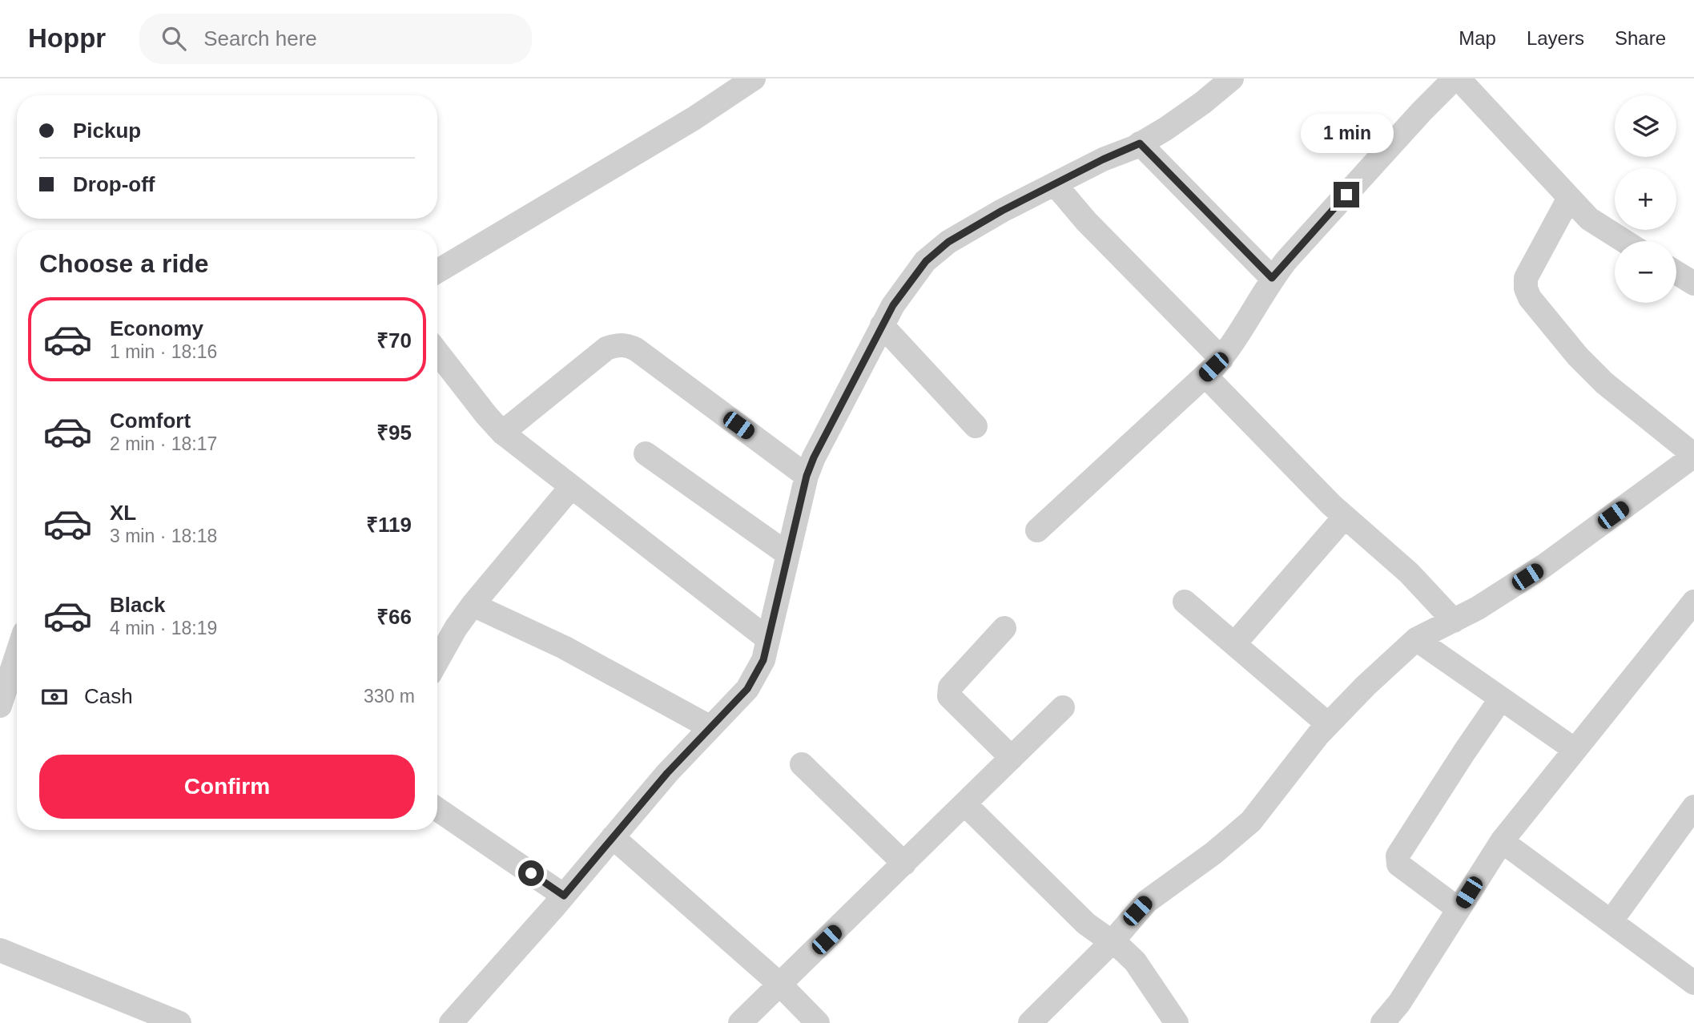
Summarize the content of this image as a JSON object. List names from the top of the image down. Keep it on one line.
{"page":{"header":"Hoppr","search":"Search here","nav":["Map","Layers","Share"],"map_buttons":["+","−"],"banner":["Pickup","Drop-off"],"bubble":"1 min","heading":"Choose a ride","list":[{"name":"Economy","note":"1 min · 18:16","value":"₹70"},{"name":"Comfort","note":"2 min · 18:17","value":"₹95"},{"name":"XL","note":"3 min · 18:18","value":"₹119"},{"name":"Black","note":"4 min · 18:19","value":"₹66"}],"pay":["Cash","330 m"],"buttons":"Confirm"}}
